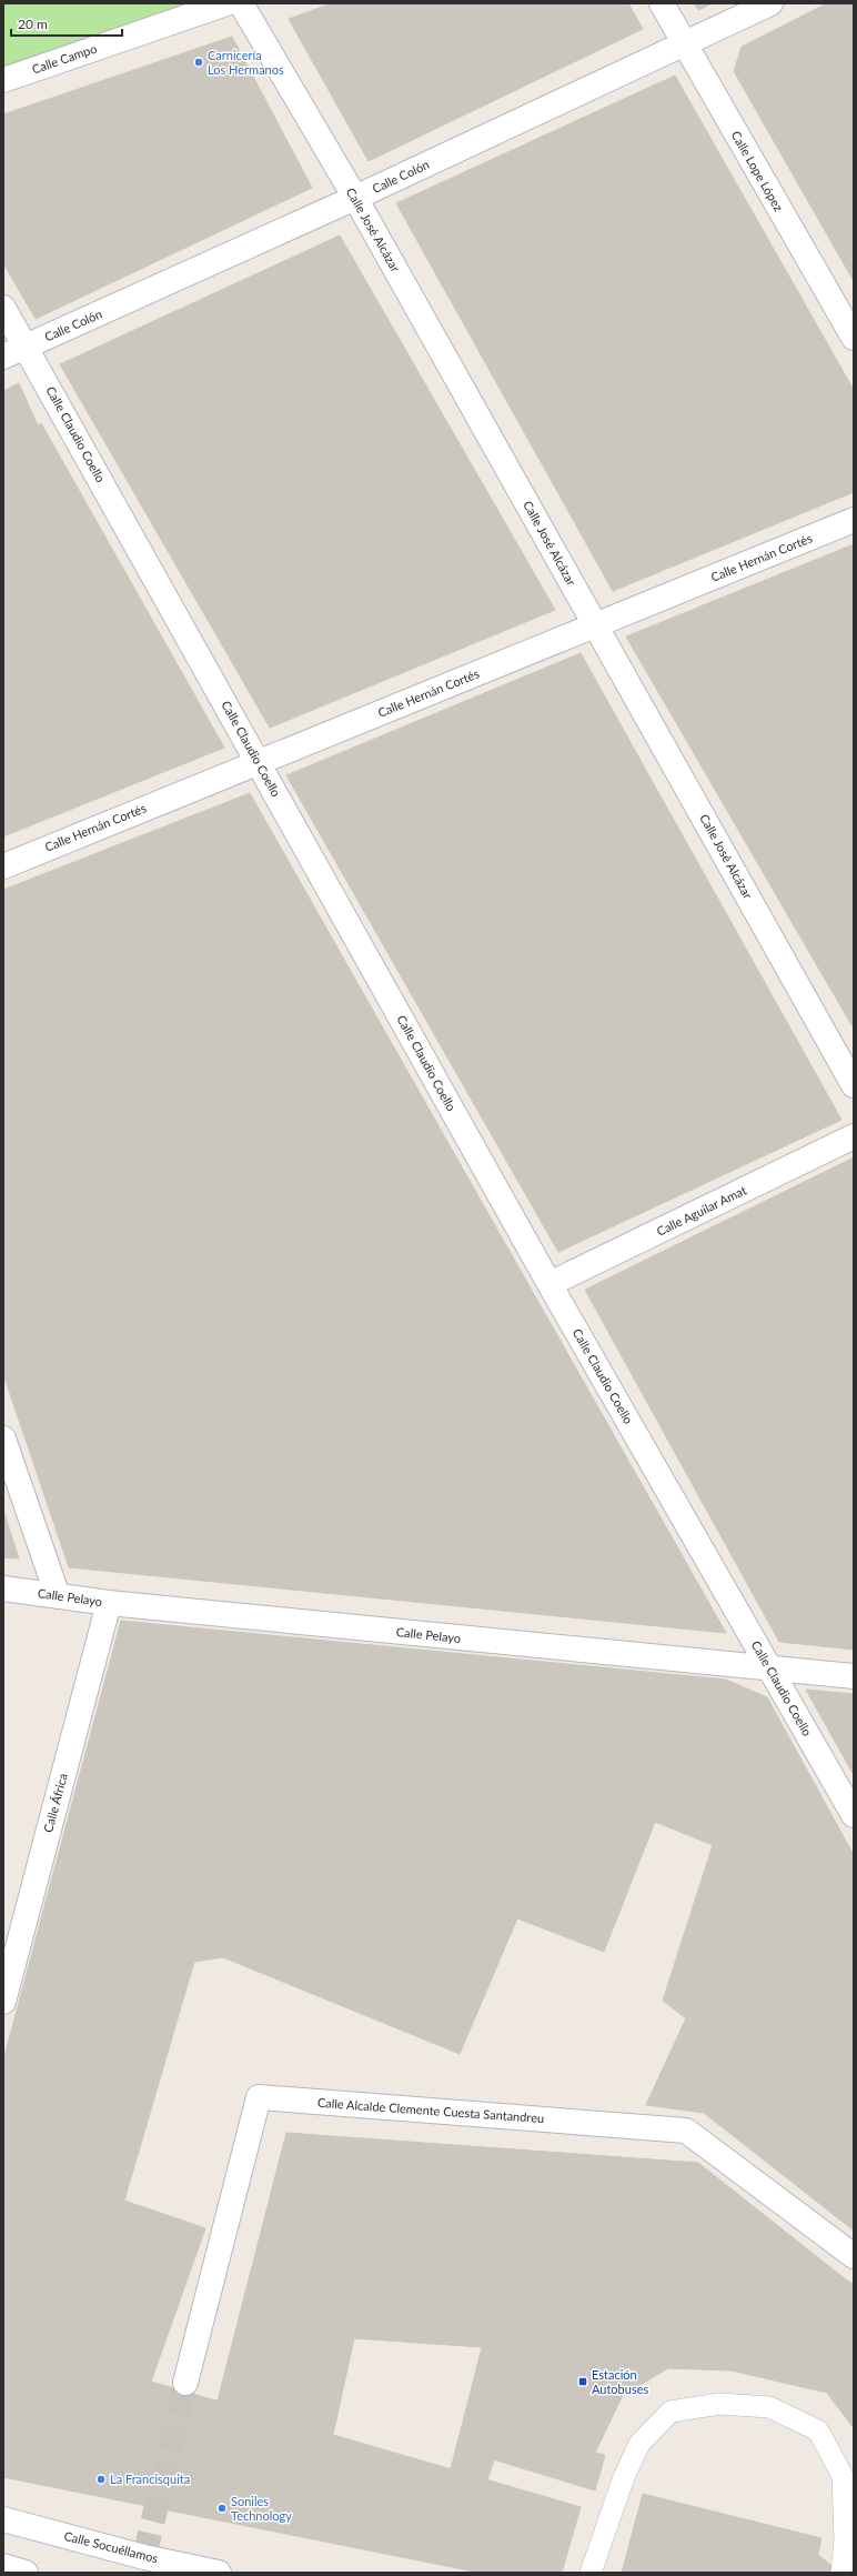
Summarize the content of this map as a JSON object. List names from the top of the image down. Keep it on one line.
{"streets":{"street":["Calle Campo","Calle Lope López","Calle Colón","Calle José Alcázar","Calle Claudio Coello","Calle Hernán Cortés","Calle Aguilar Amat","Calle Pelayo","Calle África","Calle Alcalde Clemente Cuesta Santandreu","Calle Socuéllamos"]},"crossings":[["Calle Lope López","Calle Colón"],["Calle Colón","Calle José Alcázar"],["Calle Colón","Calle Claudio Coello"],["Calle José Alcázar","Calle Hernán Cortés"],["Calle Claudio Coello","Calle Hernán Cortés"],["Calle Claudio Coello","Calle Aguilar Amat"],["Calle Claudio Coello","Calle Pelayo"],["Calle Pelayo","Calle África"]],"places":{"other":["Carnicería Los Hermanos","La Francisquita","Soniles Technology"],"transit":["Estación Autobuses"]},"scale_bar":"20 m"}
